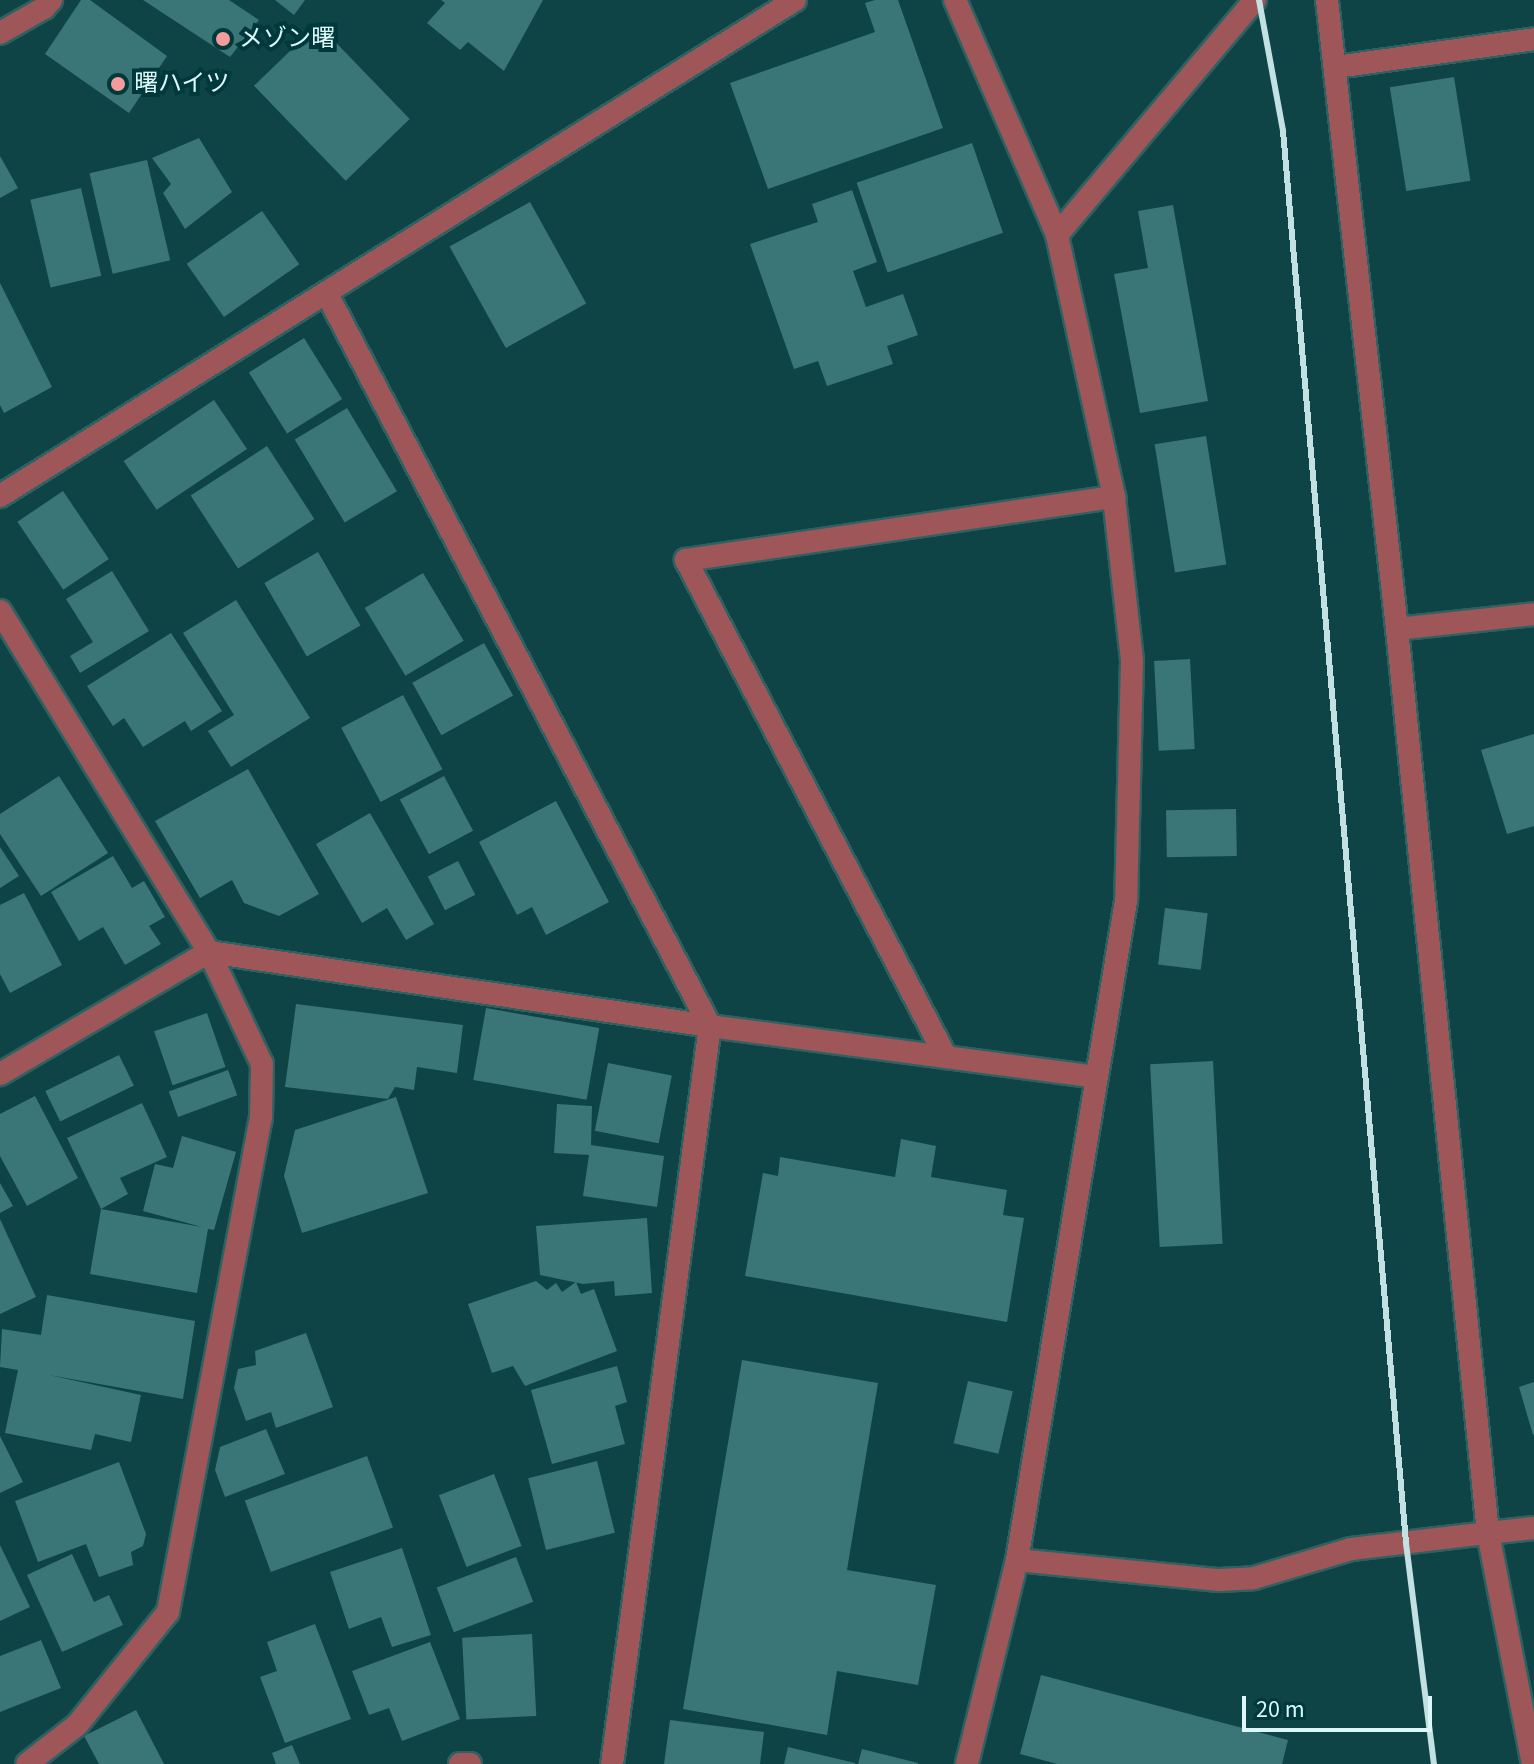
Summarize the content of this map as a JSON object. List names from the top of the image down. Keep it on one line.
{"places":["メゾン曙","曙ハイツ"],"scale_bar":"20 m"}
